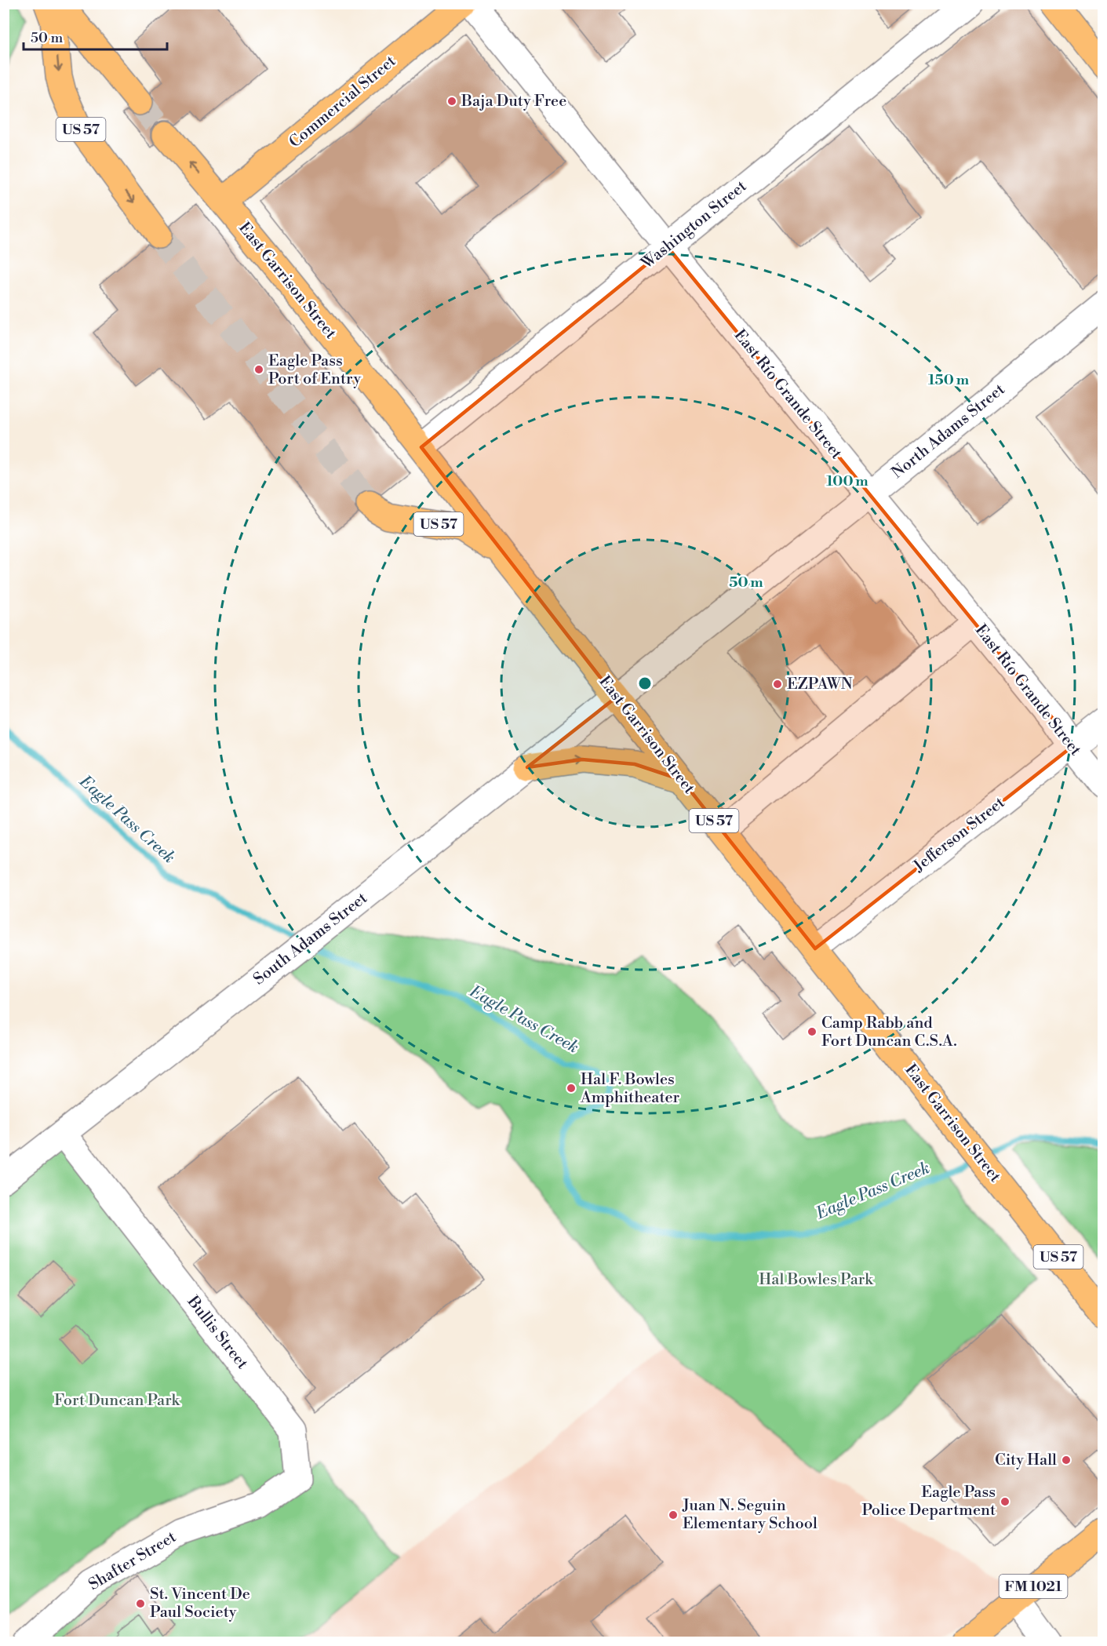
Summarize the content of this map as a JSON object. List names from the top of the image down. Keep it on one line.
{"streets":{"main road":["Commercial Street","US 57","East Garrison Street","FM 1021"],"street":["Washington Street","East Río Grande Street","North Adams Street","Jefferson Street","South Adams Street","Bullis Street","Shafter Street"]},"crossings":[["Commercial Street","US 57"],["Commercial Street","East Garrison Street"],["US 57","East Garrison Street"],["Washington Street","East Garrison Street"],["Washington Street","East Río Grande Street"],["East Garrison Street","North Adams Street"],["East Garrison Street","Jefferson Street"],["East Garrison Street","South Adams Street"],["East Río Grande Street","North Adams Street"],["East Río Grande Street","Jefferson Street"],["North Adams Street","South Adams Street"],["South Adams Street","Bullis Street"],["Bullis Street","Shafter Street"]],"water":["Eagle Pass Creek"],"parks":["Hal Bowles Park","Fort Duncan Park"],"places":["Baja Duty Free","Eagle Pass Port of Entry","EZPAWN","Camp Rabb and Fort Duncan C.S.A.","Hal F. Bowles Amphitheater","City Hall","Eagle Pass Police Department","Juan N. Seguin Elementary School","St. Vincent De Paul Society"],"scale_bar":"50 m","rings":["150 m","100 m","50 m"]}
